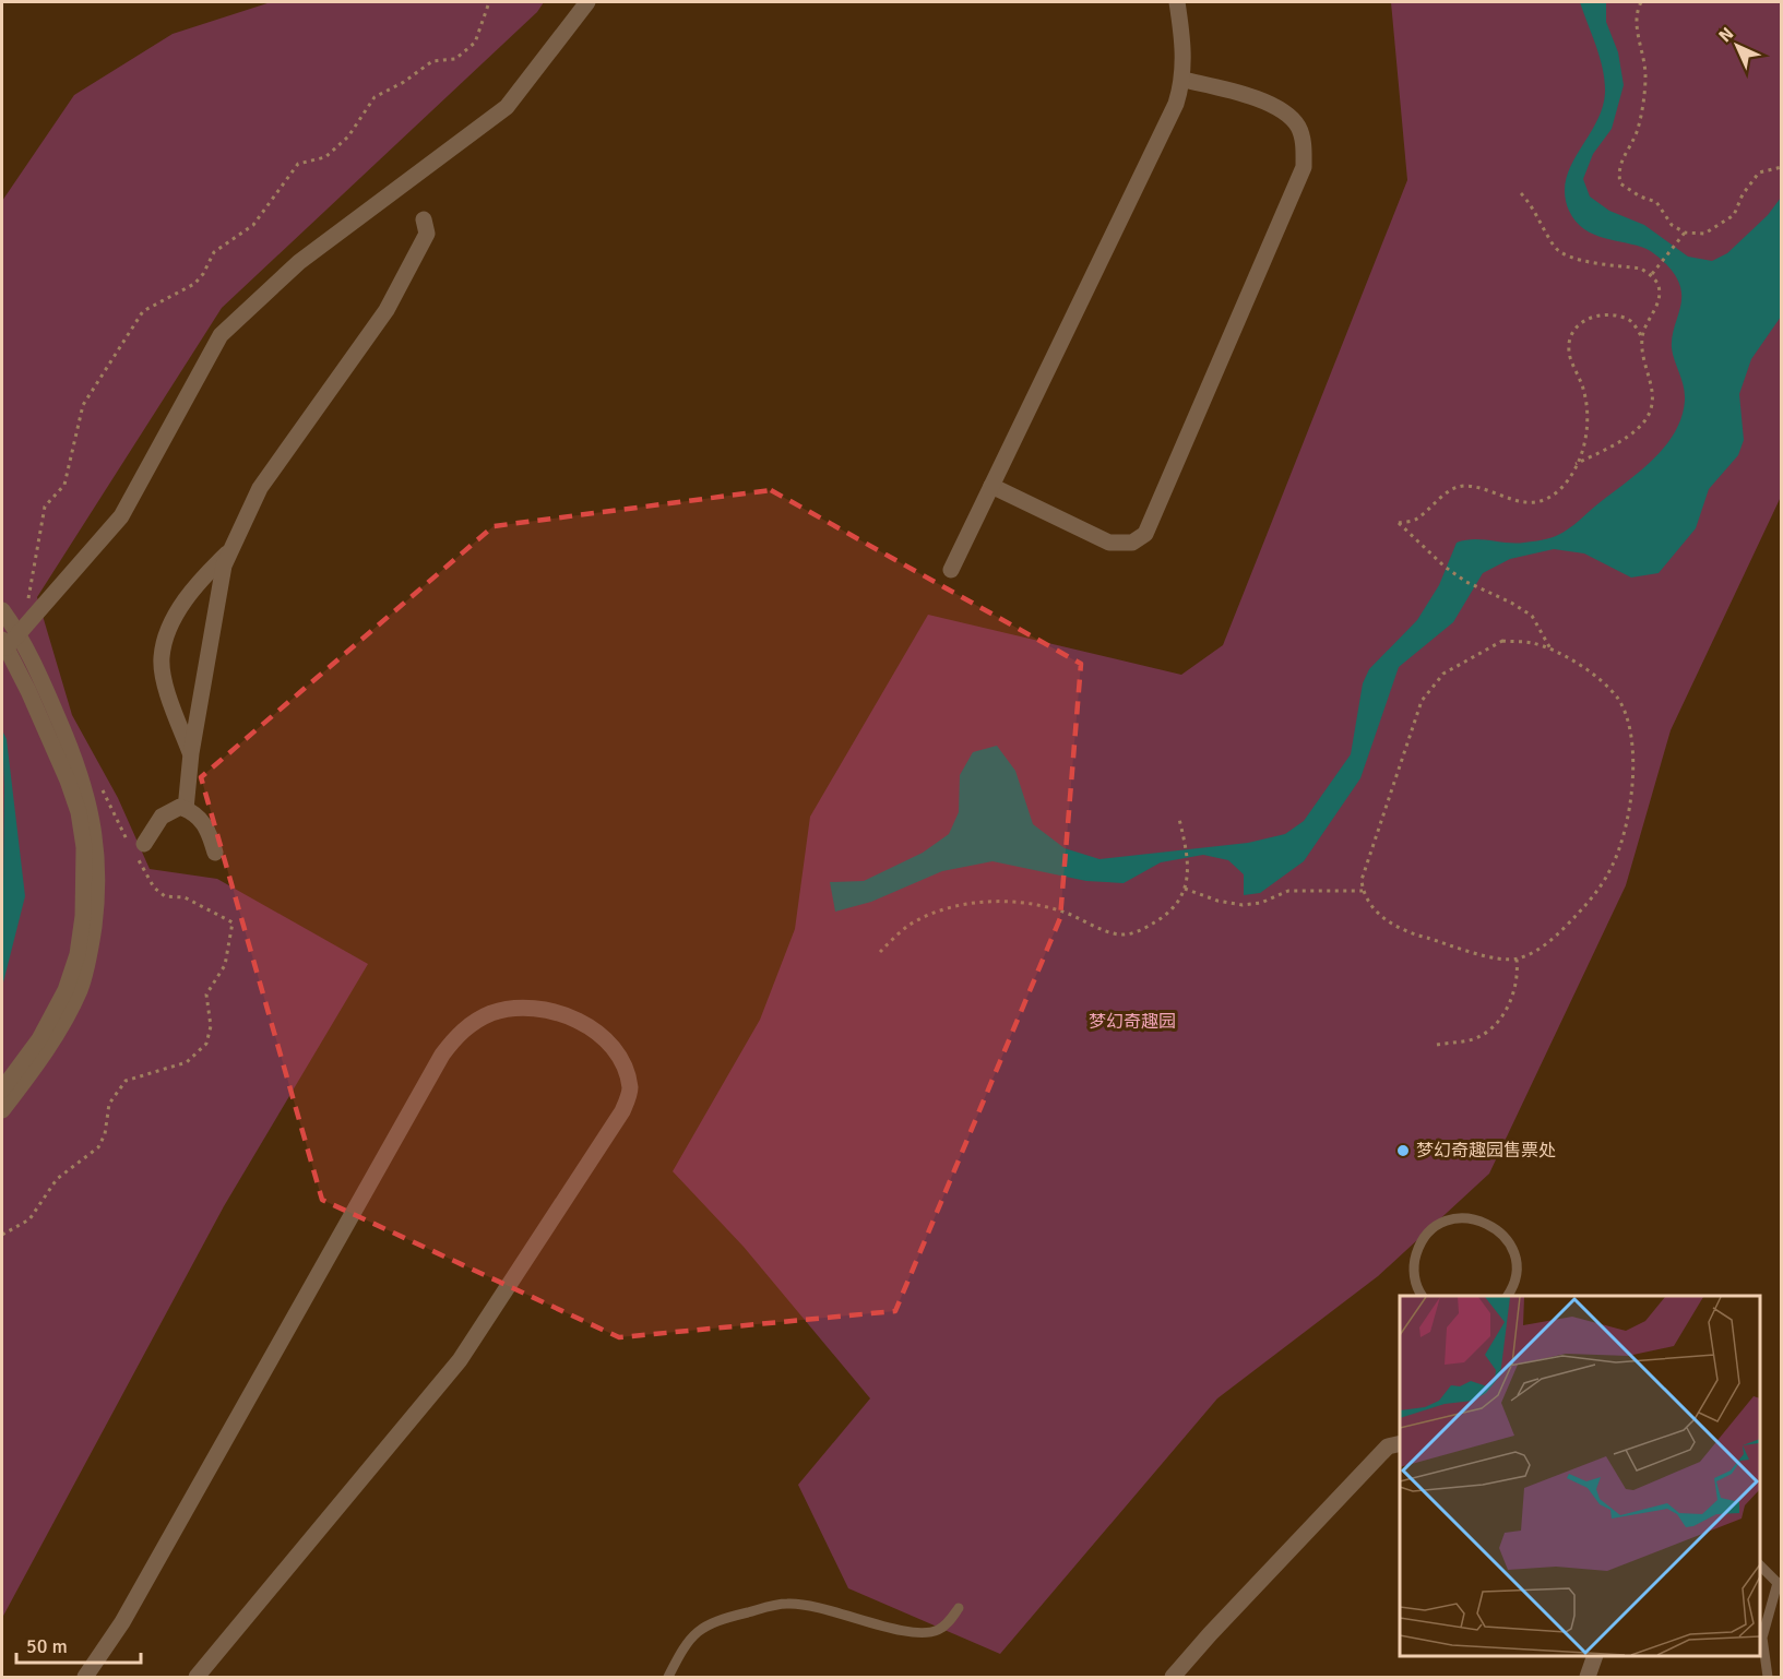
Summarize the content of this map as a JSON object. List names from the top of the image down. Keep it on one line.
{"parks":["梦幻奇趣园"],"places":["梦幻奇趣园售票处"],"scale_bar":"50 m","north":"top left"}
